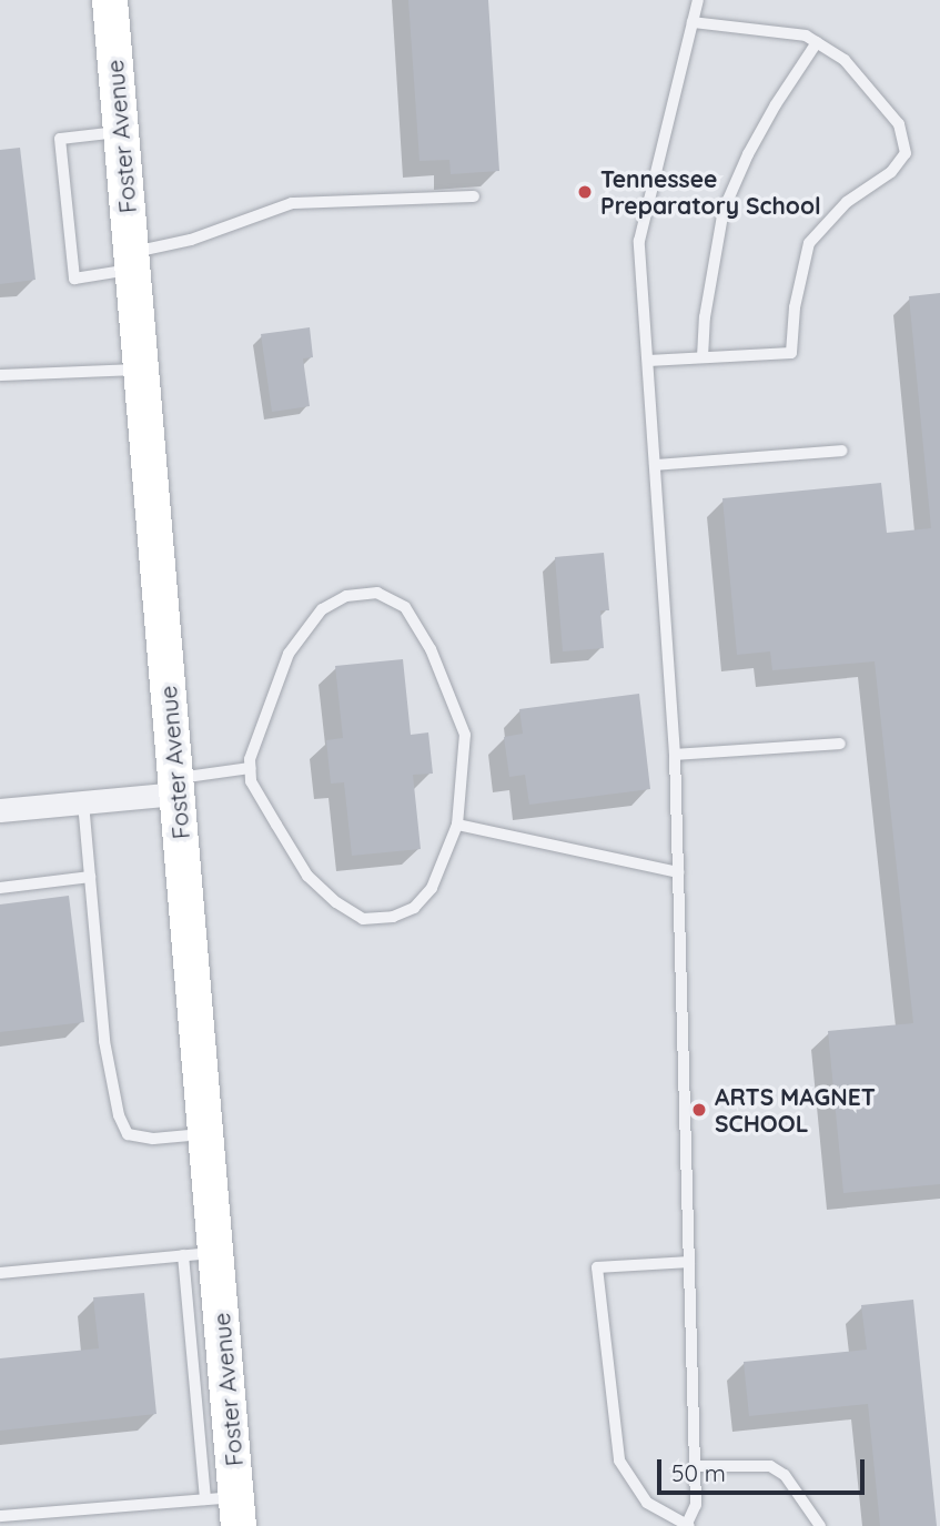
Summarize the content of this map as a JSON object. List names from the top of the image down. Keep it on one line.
{"streets":{"main road":["Foster Avenue"]},"places":["Tennessee Preparatory School","ARTS MAGNET SCHOOL"],"scale_bar":"50 m"}
